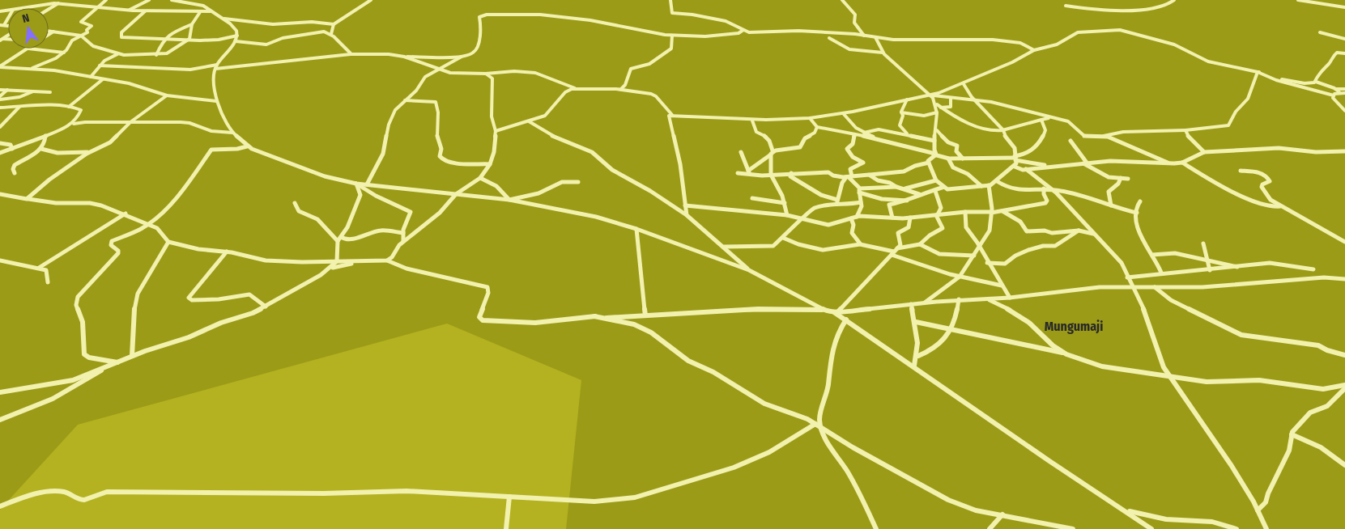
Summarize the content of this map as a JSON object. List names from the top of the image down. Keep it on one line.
{"districts":["Mungumaji"],"north":"top"}
